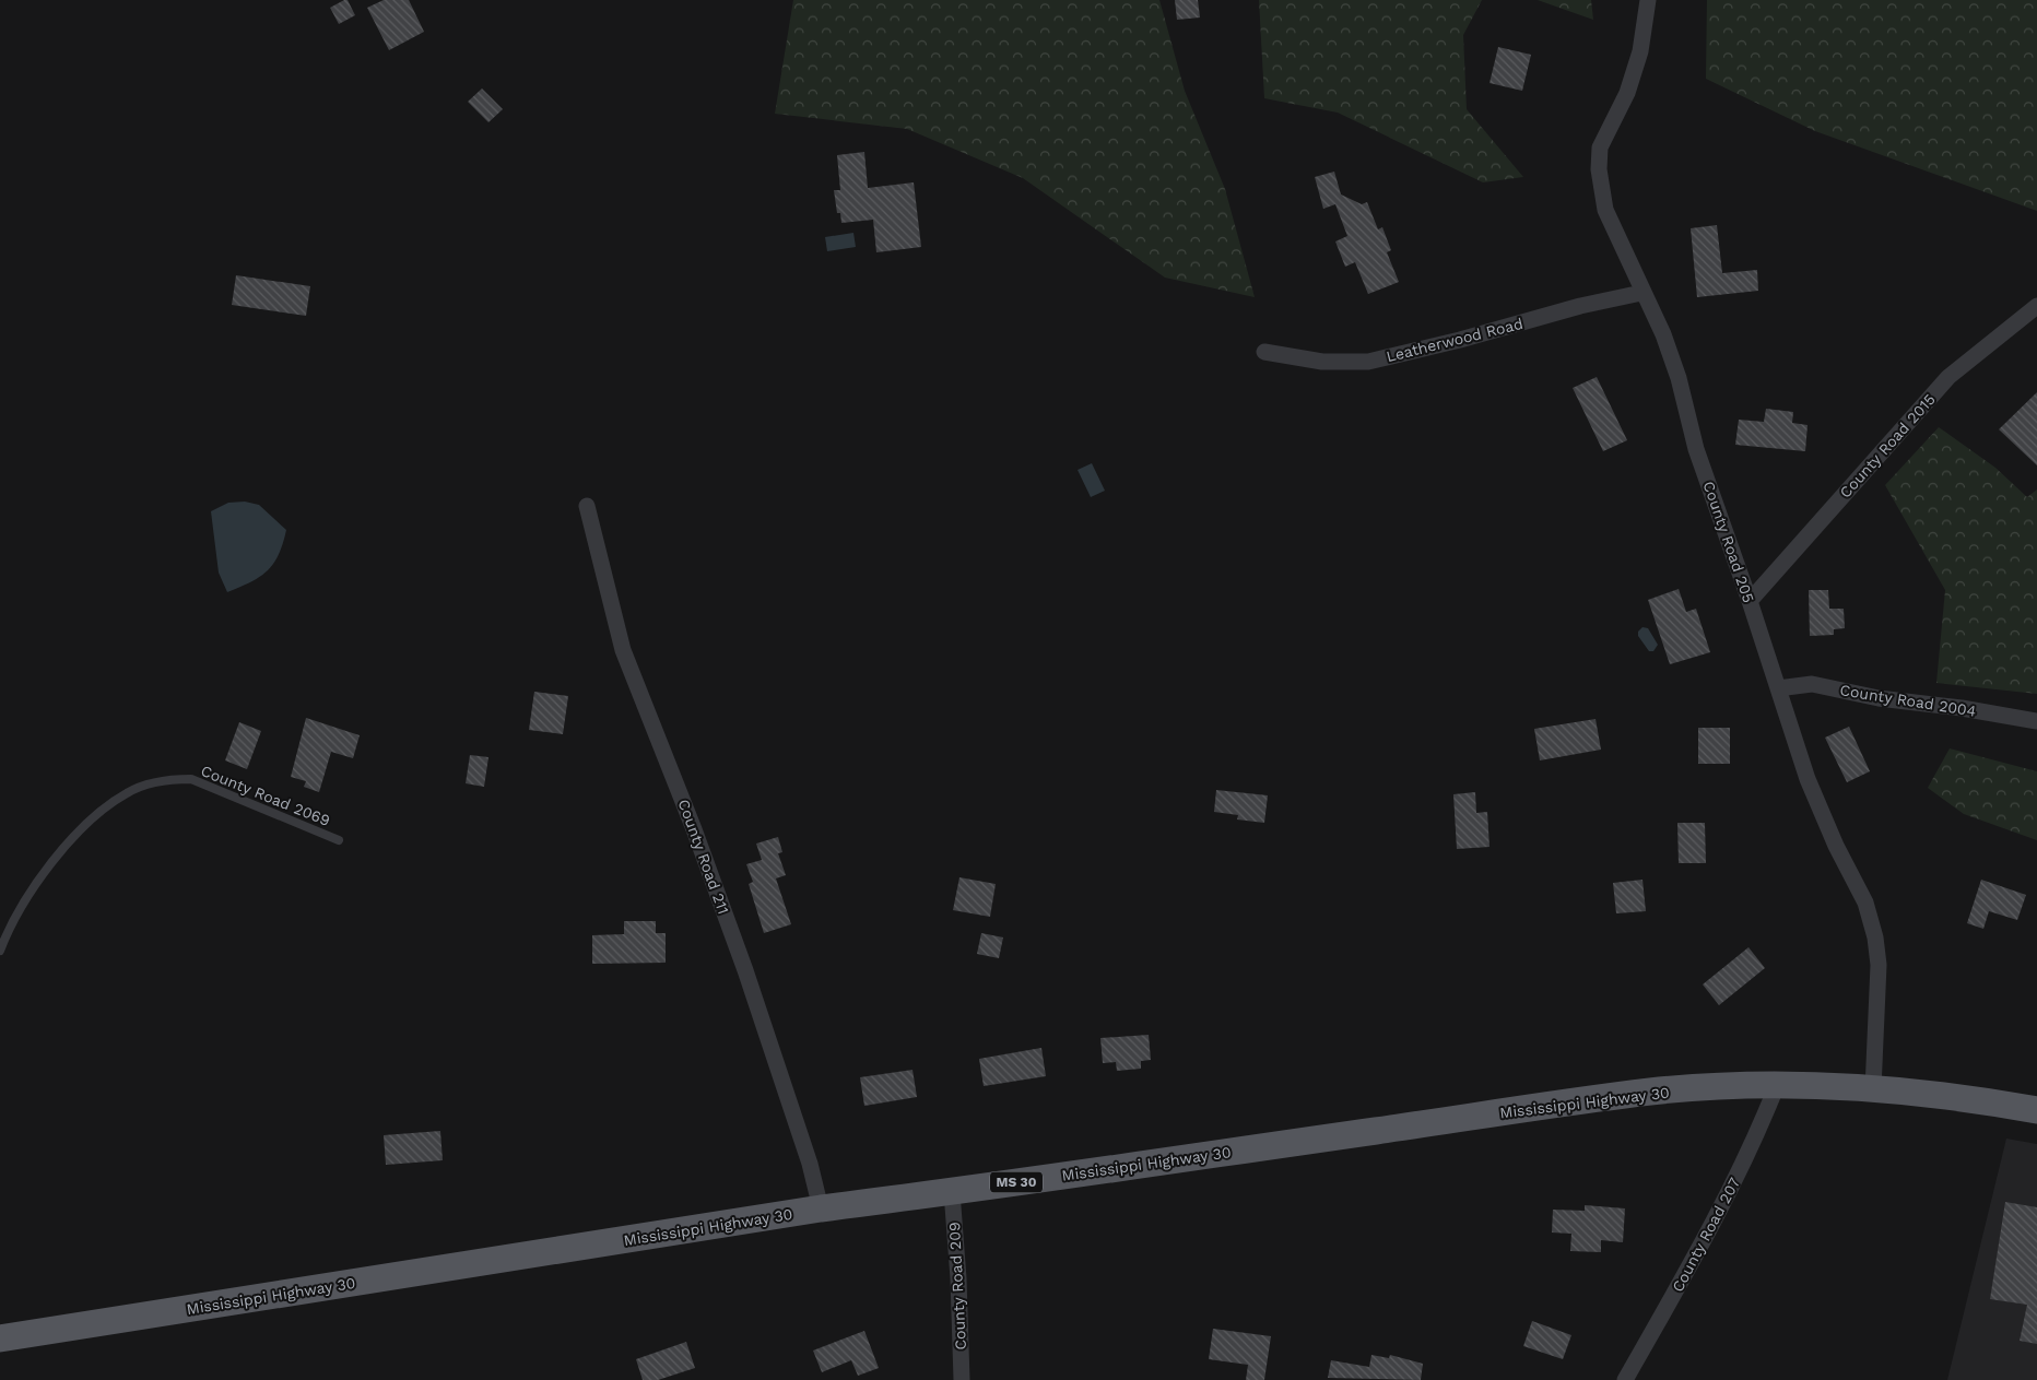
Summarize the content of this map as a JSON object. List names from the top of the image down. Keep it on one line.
{"streets":{"main road":["Mississippi Highway 30","MS 30"],"street":["Leatherwood Road","County Road 2015","County Road 205","County Road 2004","County Road 211","County Road 207","County Road 209"],"lane":["County Road 2069"]},"crossings":[["Leatherwood Road","County Road 205"],["County Road 2015","County Road 205"],["County Road 205","County Road 2004"],["County Road 205","Mississippi Highway 30"],["County Road 211","Mississippi Highway 30"],["Mississippi Highway 30","County Road 207"],["Mississippi Highway 30","County Road 209"]]}
